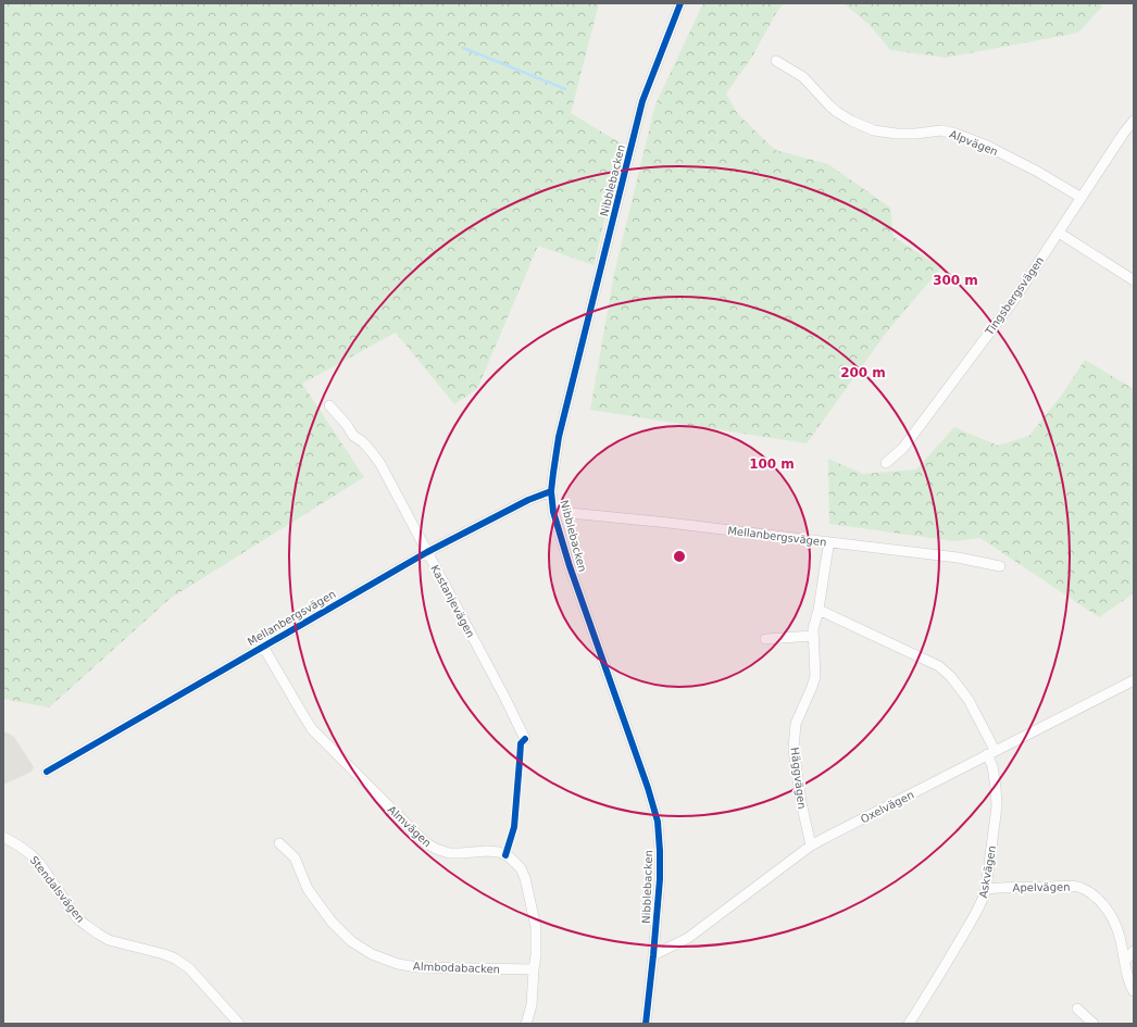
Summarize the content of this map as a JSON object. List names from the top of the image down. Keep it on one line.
{"streets":{"street":["Alpvägen","Nibblebacken","Tingsbergsvägen","Mellanbergsvägen","Kastanjevägen","Häggvägen","Oxelvägen","Almvägen","Askvägen","Apelvägen","Stendalsvägen","Almbodabacken"]},"crossings":[["Alpvägen","Tingsbergsvägen"],["Nibblebacken","Mellanbergsvägen"],["Nibblebacken","Oxelvägen"],["Mellanbergsvägen","Kastanjevägen"],["Mellanbergsvägen","Häggvägen"],["Mellanbergsvägen","Almvägen"],["Häggvägen","Oxelvägen"],["Häggvägen","Askvägen"],["Oxelvägen","Askvägen"],["Almvägen","Almbodabacken"],["Askvägen","Apelvägen"]],"rings":["300 m","200 m","100 m"]}
